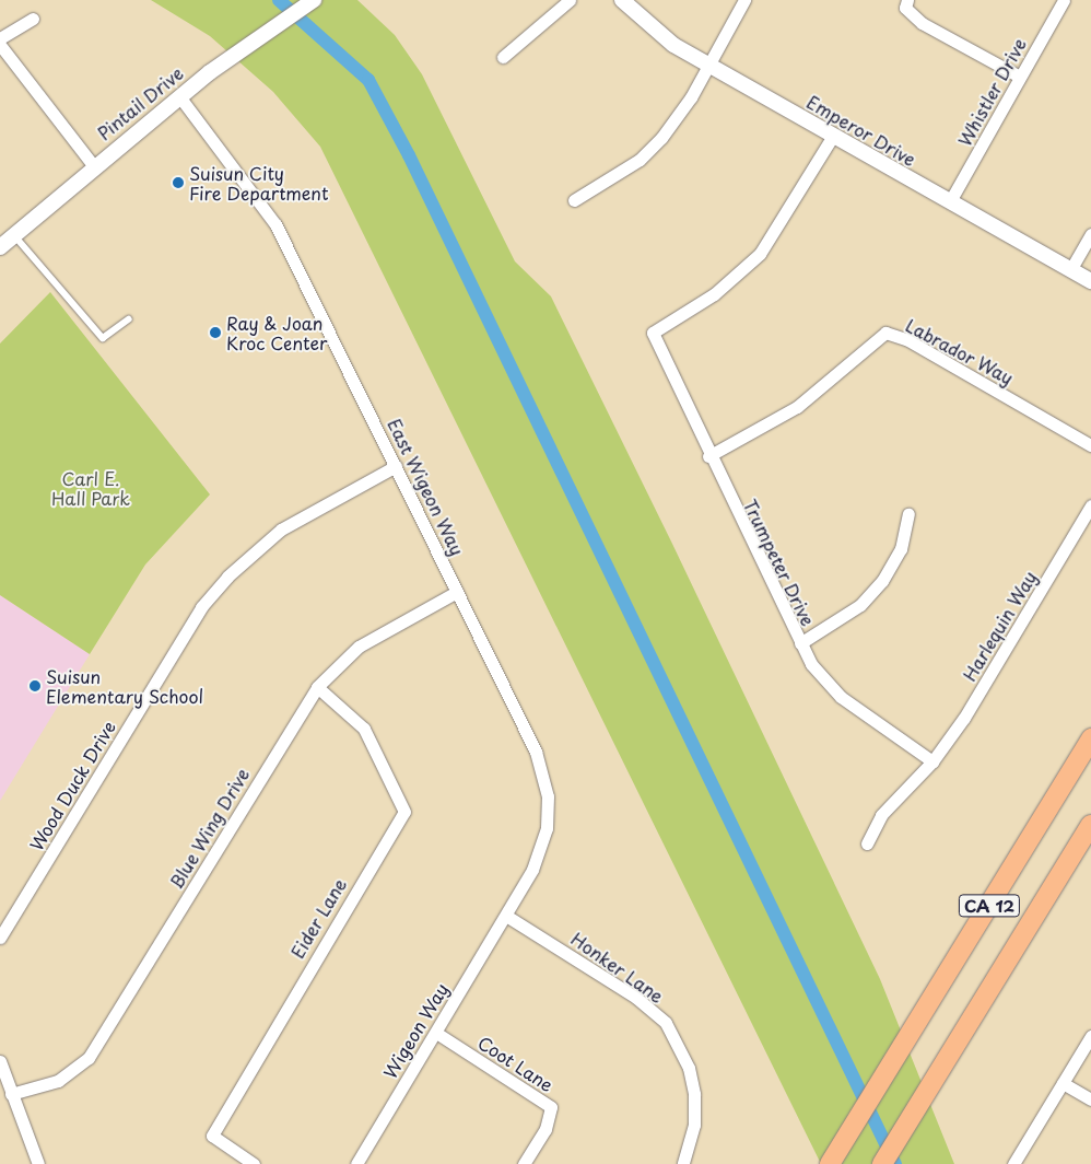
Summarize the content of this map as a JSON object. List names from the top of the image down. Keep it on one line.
{"streets":{"highway":["CA 12"],"street":["Whistler Drive","Pintail Drive","Emperor Drive","Labrador Way","East Wigeon Way","Trumpeter Drive","Harlequin Way","Wood Duck Drive","Blue Wing Drive","Eider Lane","Honker Lane","Wigeon Way","Coot Lane"]},"crossings":[["Whistler Drive","Emperor Drive"],["Pintail Drive","East Wigeon Way"],["Emperor Drive","Trumpeter Drive"],["Labrador Way","Trumpeter Drive"],["East Wigeon Way","Wood Duck Drive"],["East Wigeon Way","Blue Wing Drive"],["East Wigeon Way","Honker Lane"],["East Wigeon Way","Wigeon Way"],["Trumpeter Drive","Harlequin Way"],["Blue Wing Drive","Eider Lane"],["Honker Lane","Wigeon Way"],["Wigeon Way","Coot Lane"]],"parks":["Carl E. Hall Park"],"places":["Suisun City Fire Department","Ray & Joan Kroc Center","Suisun Elementary School"]}
